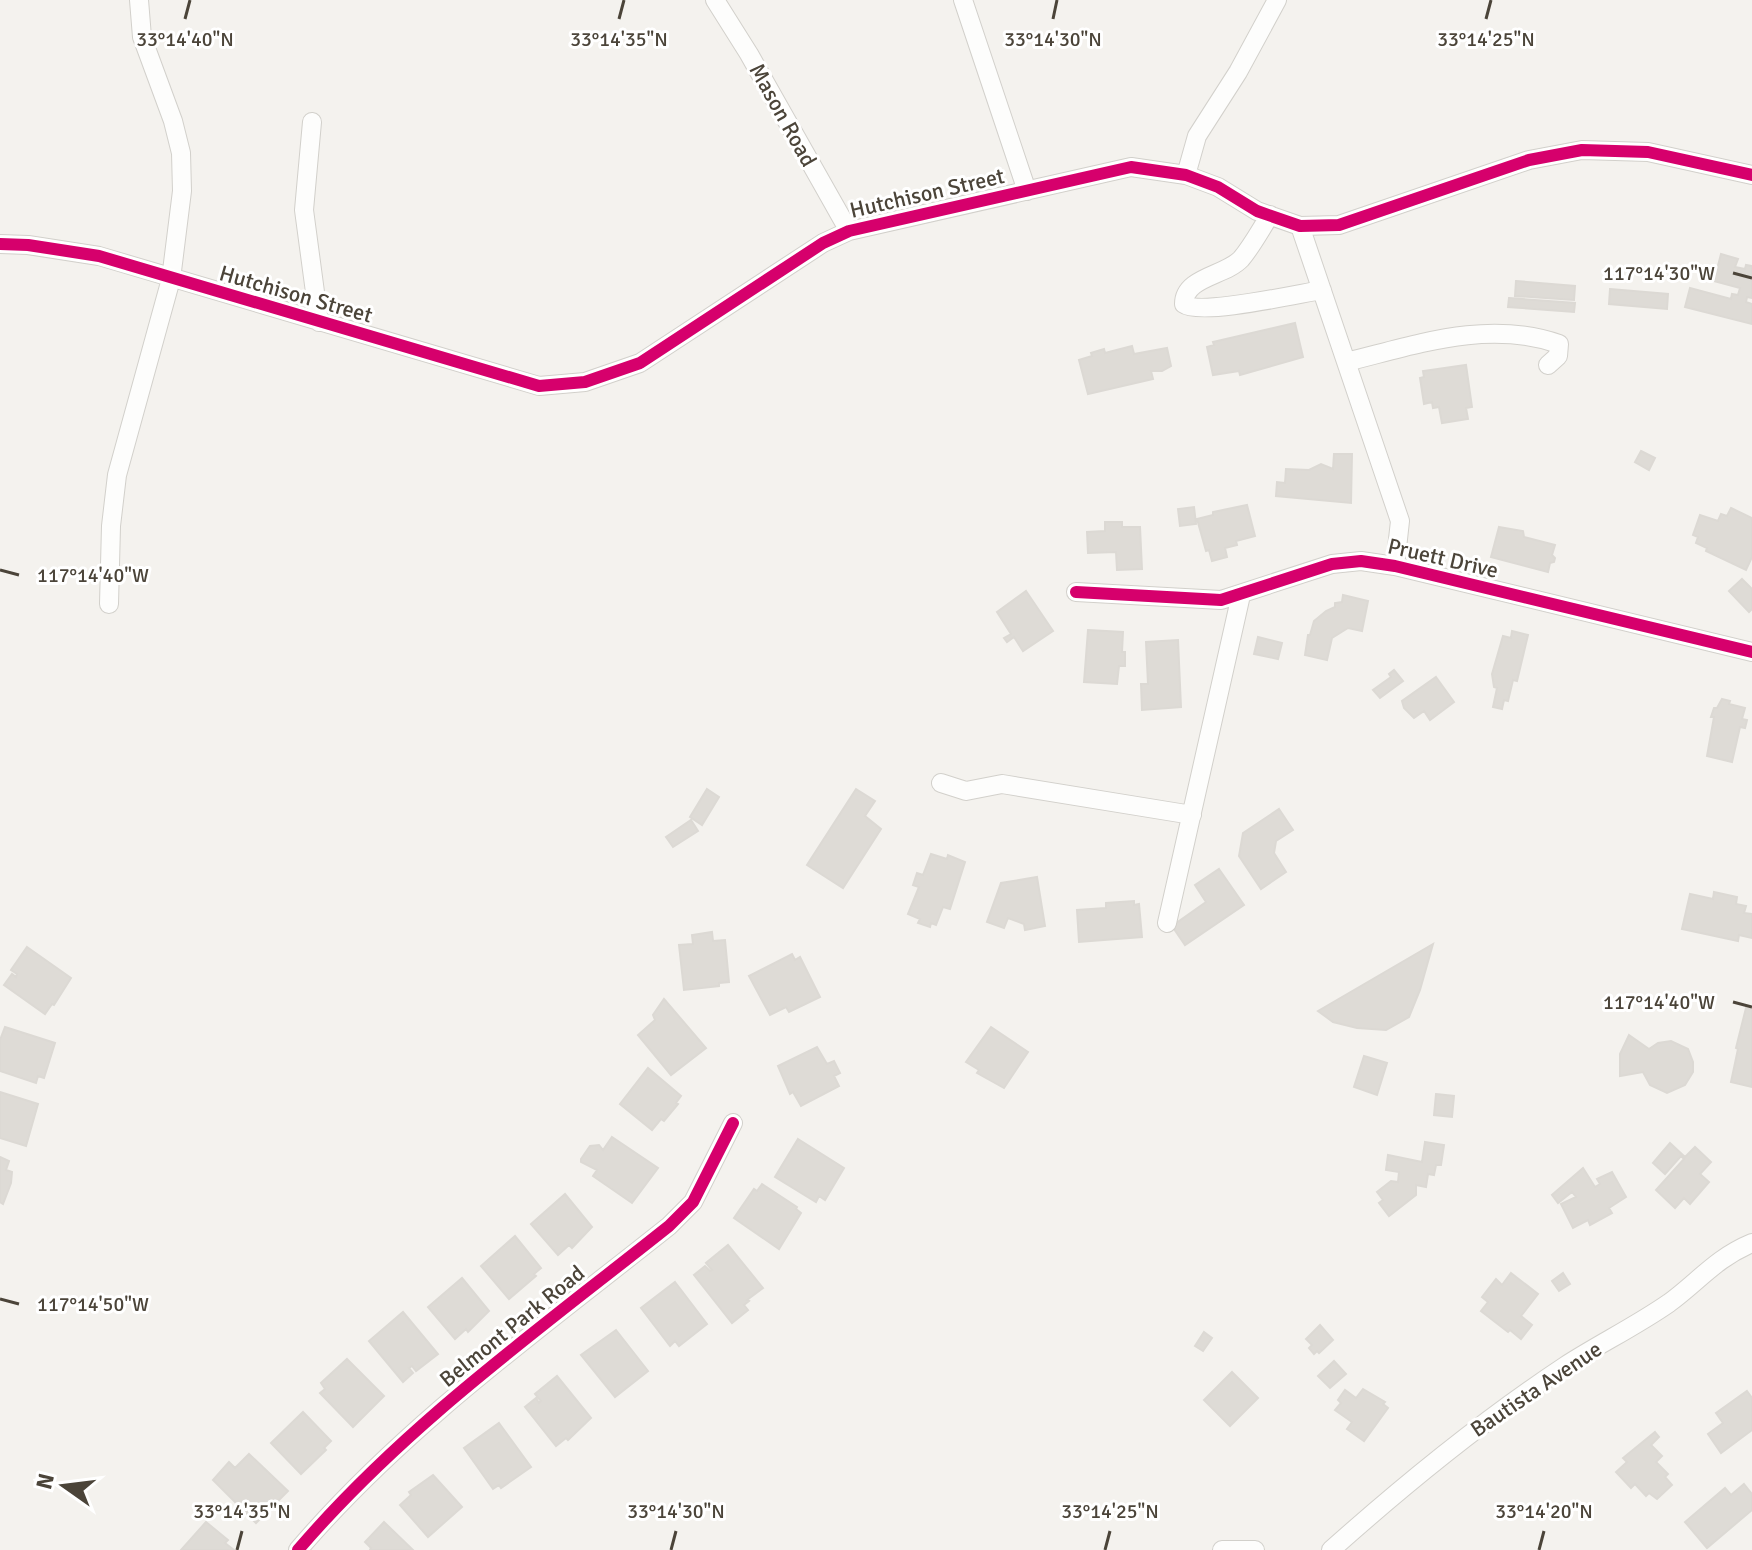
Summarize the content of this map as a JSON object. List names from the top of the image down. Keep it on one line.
{"streets":{"street":["Mason Road","Hutchison Street","Pruett Drive","Belmont Park Road","Bautista Avenue"]},"crossings":[["Mason Road","Hutchison Street"]],"north":"left","coordinates":["33°14'40\"N","33°14'35\"N","33°14'30\"N","33°14'25\"N","117°14'30\"W","117°14'40\"W","117°14'50\"W","33°14'20\"N"]}
